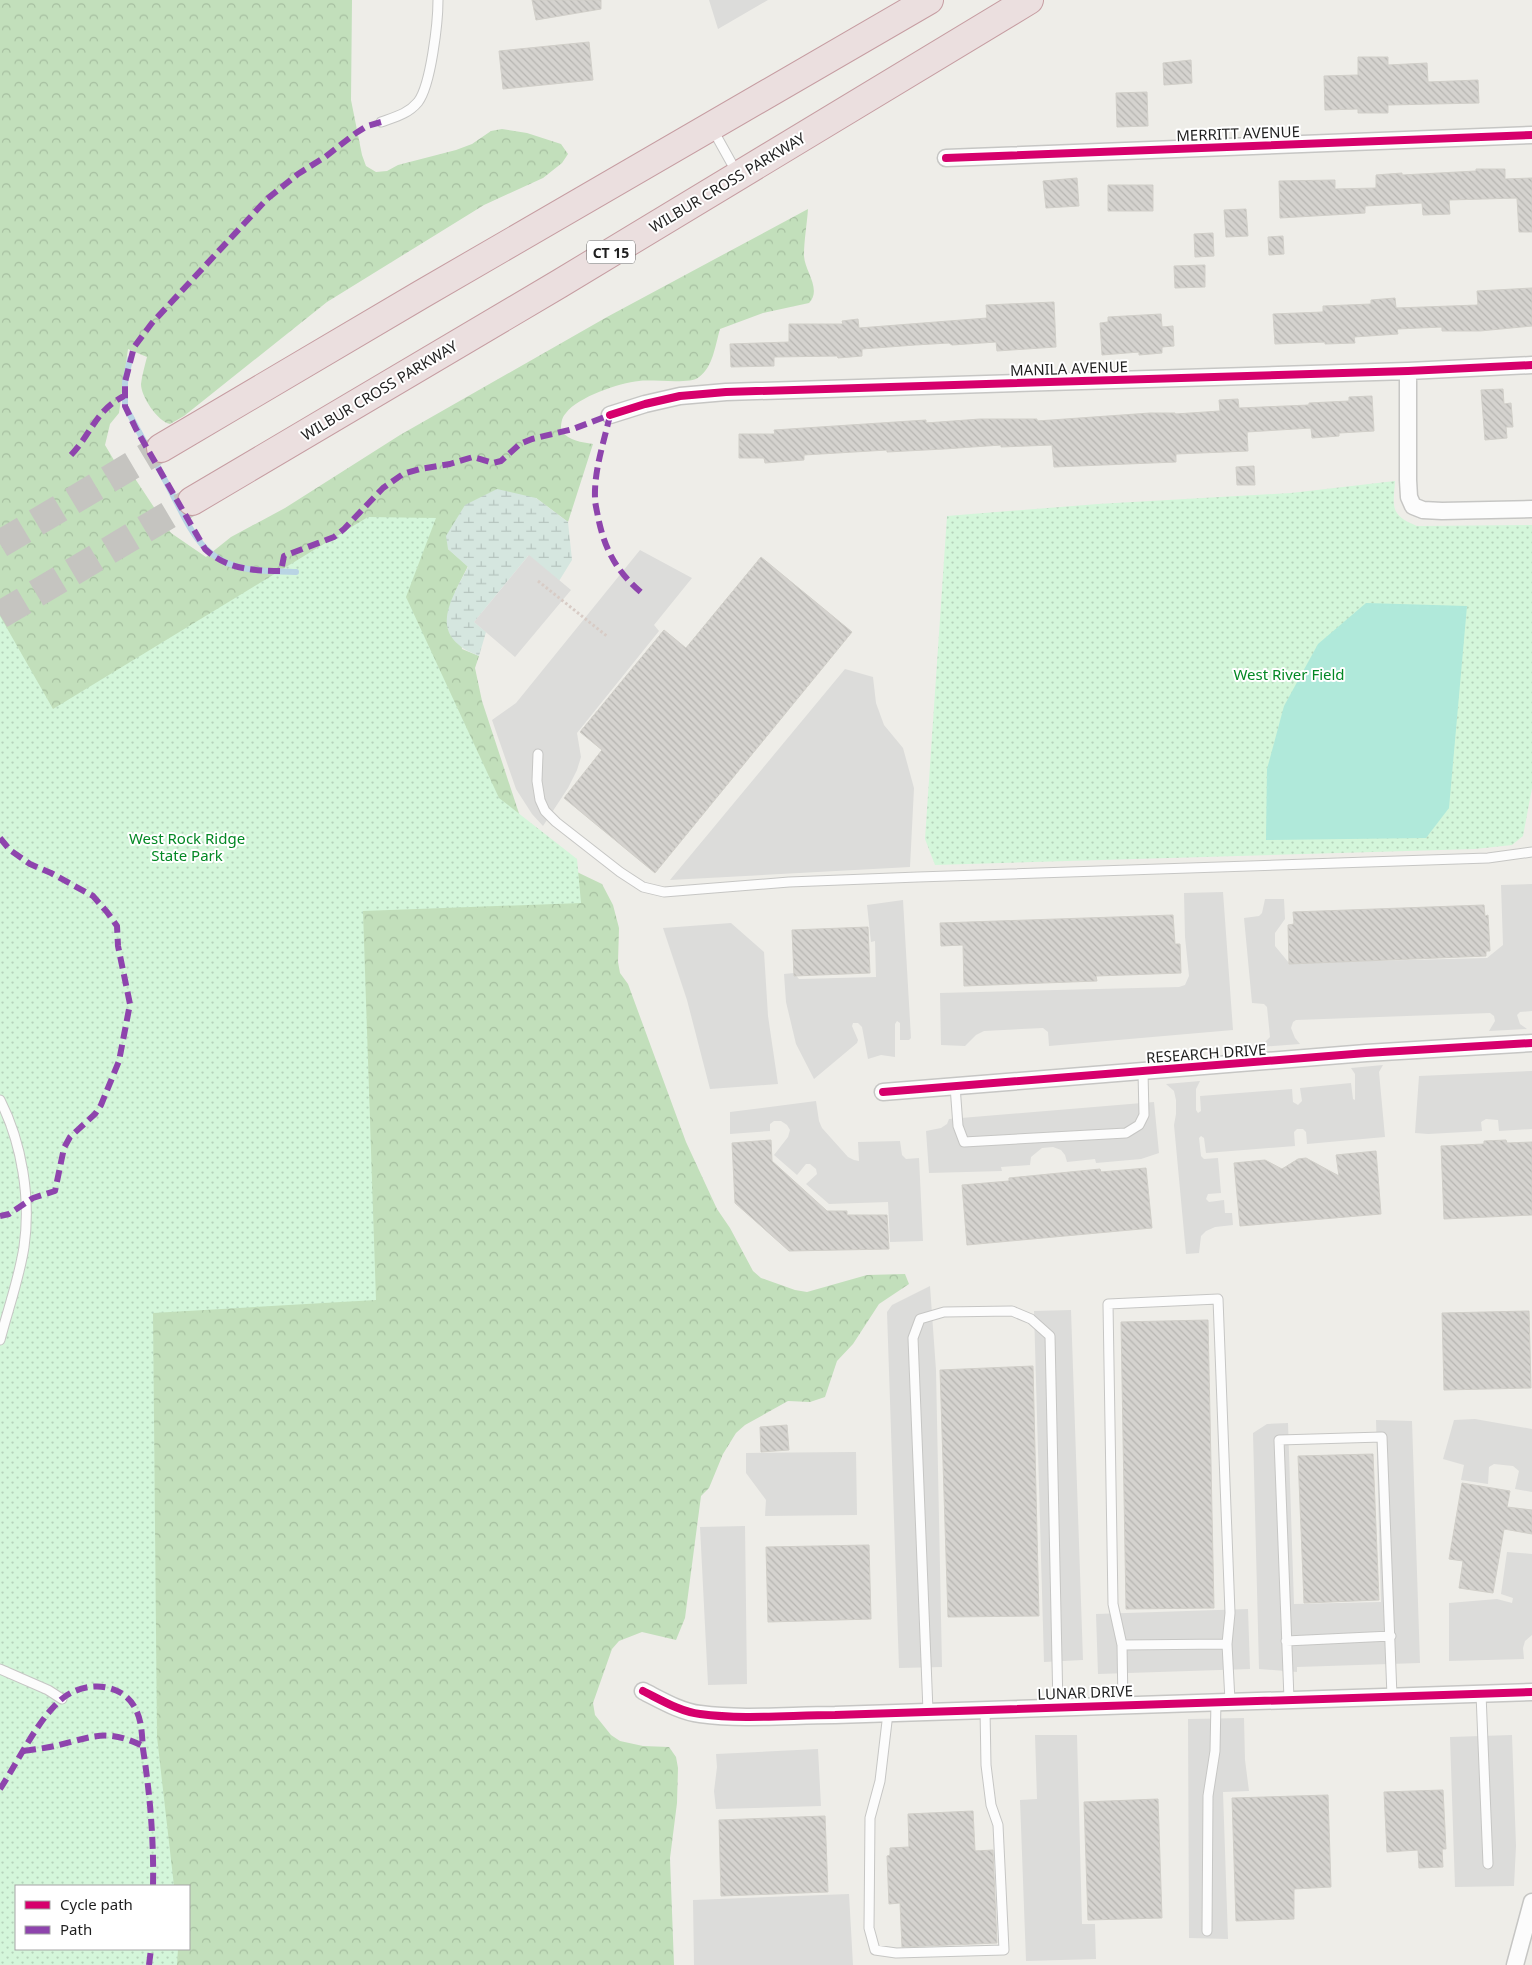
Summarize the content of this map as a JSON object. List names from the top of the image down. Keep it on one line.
{"streets":{"highway":["WILBUR CROSS PARKWAY","CT 15"],"street":["MERRITT AVENUE","MANILA AVENUE","RESEARCH DRIVE","LUNAR DRIVE"]},"parks":["West River Field","West Rock Ridge State Park"],"legend":["Cycle path","Path"]}
